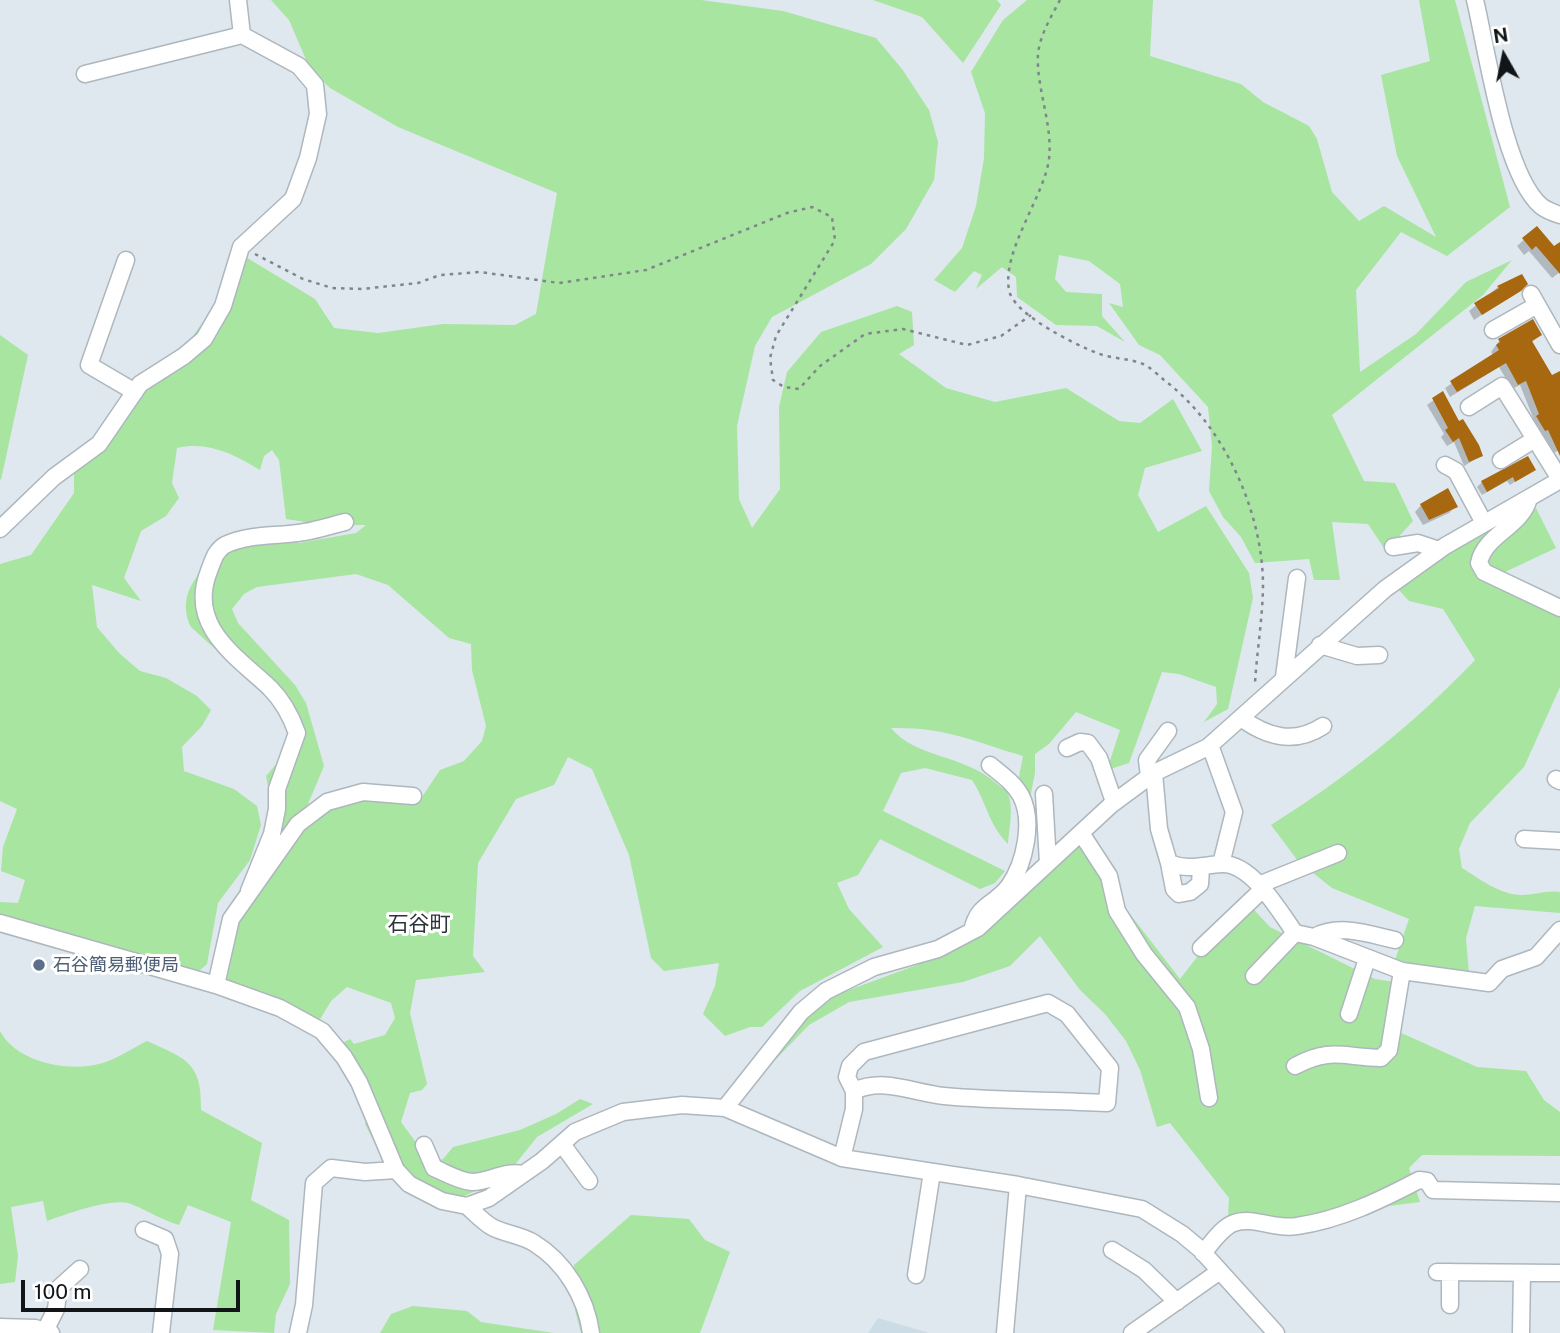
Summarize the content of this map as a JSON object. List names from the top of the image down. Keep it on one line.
{"districts":["石谷町"],"places":["石谷簡易郵便局"],"scale_bar":"100 m","north":"top"}
